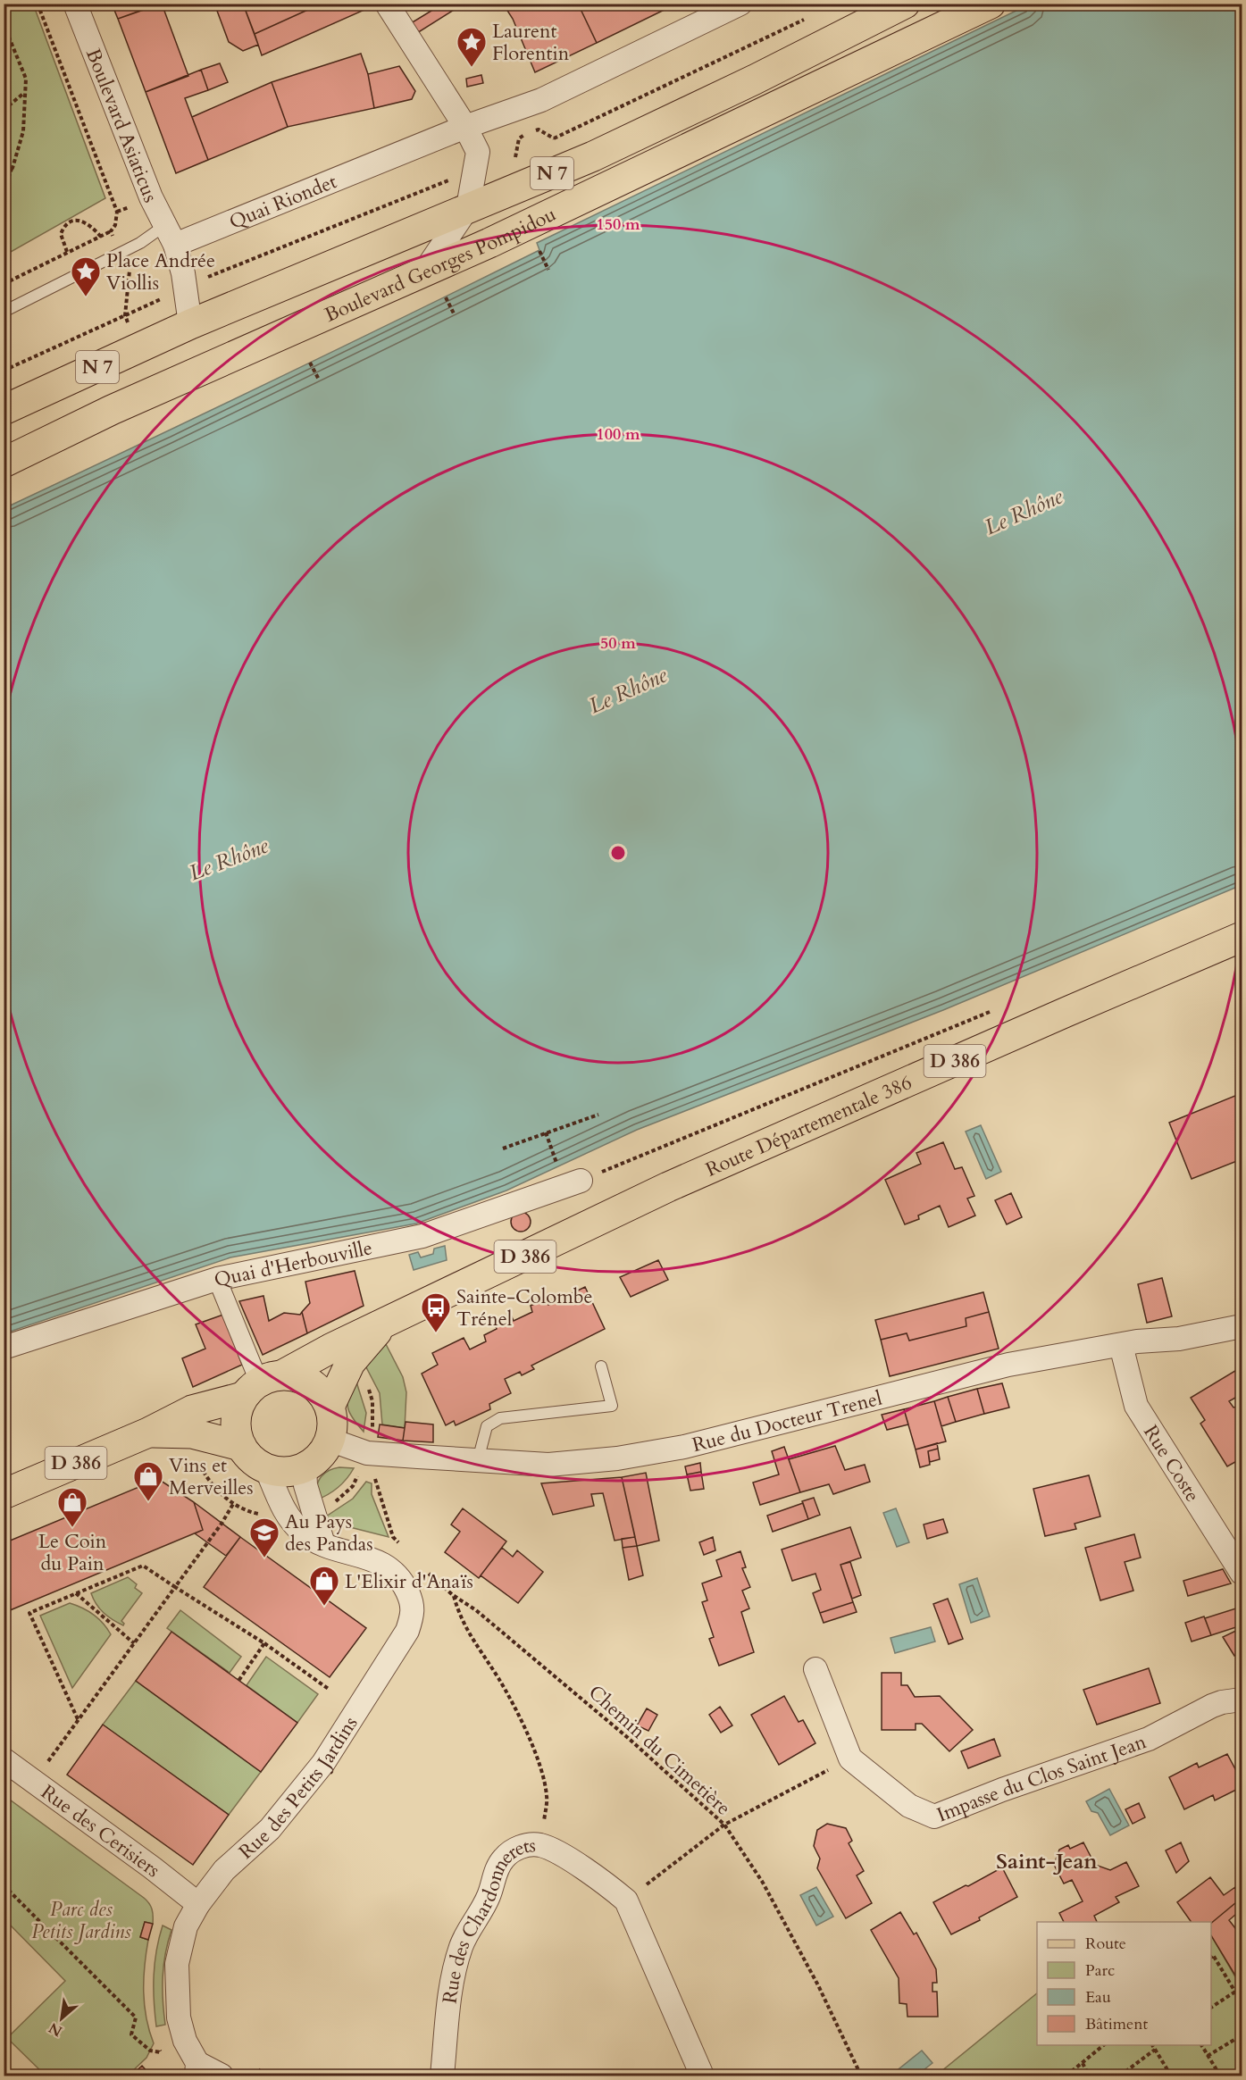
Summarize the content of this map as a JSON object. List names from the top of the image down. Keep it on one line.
{"streets":{"main road":["N 7","Boulevard Georges Pompidou","D 386","Route Départementale 386"],"street":["Boulevard Asiaticus","Quai Riondet","Quai d'Herbouville","Rue du Docteur Trenel","Rue Coste","Impasse du Clos Saint Jean","Rue des Petits Jardins","Rue des Cerisiers","Rue des Chardonnerets"],"path":["Chemin du Cimetière"]},"crossings":[["Boulevard Asiaticus","Quai Riondet"],["Route Départementale 386","Rue du Docteur Trenel"],["Route Départementale 386","Rue des Petits Jardins"],["Rue du Docteur Trenel","Rue Coste"],["Rue du Docteur Trenel","Rue des Petits Jardins"],["Chemin du Cimetière","Rue des Petits Jardins"],["Rue des Petits Jardins","Rue des Cerisiers"]],"districts":["Saint-Jean"],"water":["Le Rhône"],"parks":["Parc des Petits Jardins"],"places":{"place":["Laurent Florentin","Place Andrée Viollis"],"bus stop":["Sainte-Colombe Trénel"],"shop":["Vins et Merveilles","Le Coin du Pain","L'Elixir d'Anaïs"],"school or university":["Au Pays des Pandas"]},"legend":["Route","Parc","Eau","Bâtiment"],"north":"bottom left","rings":["150 m","100 m","50 m"]}
